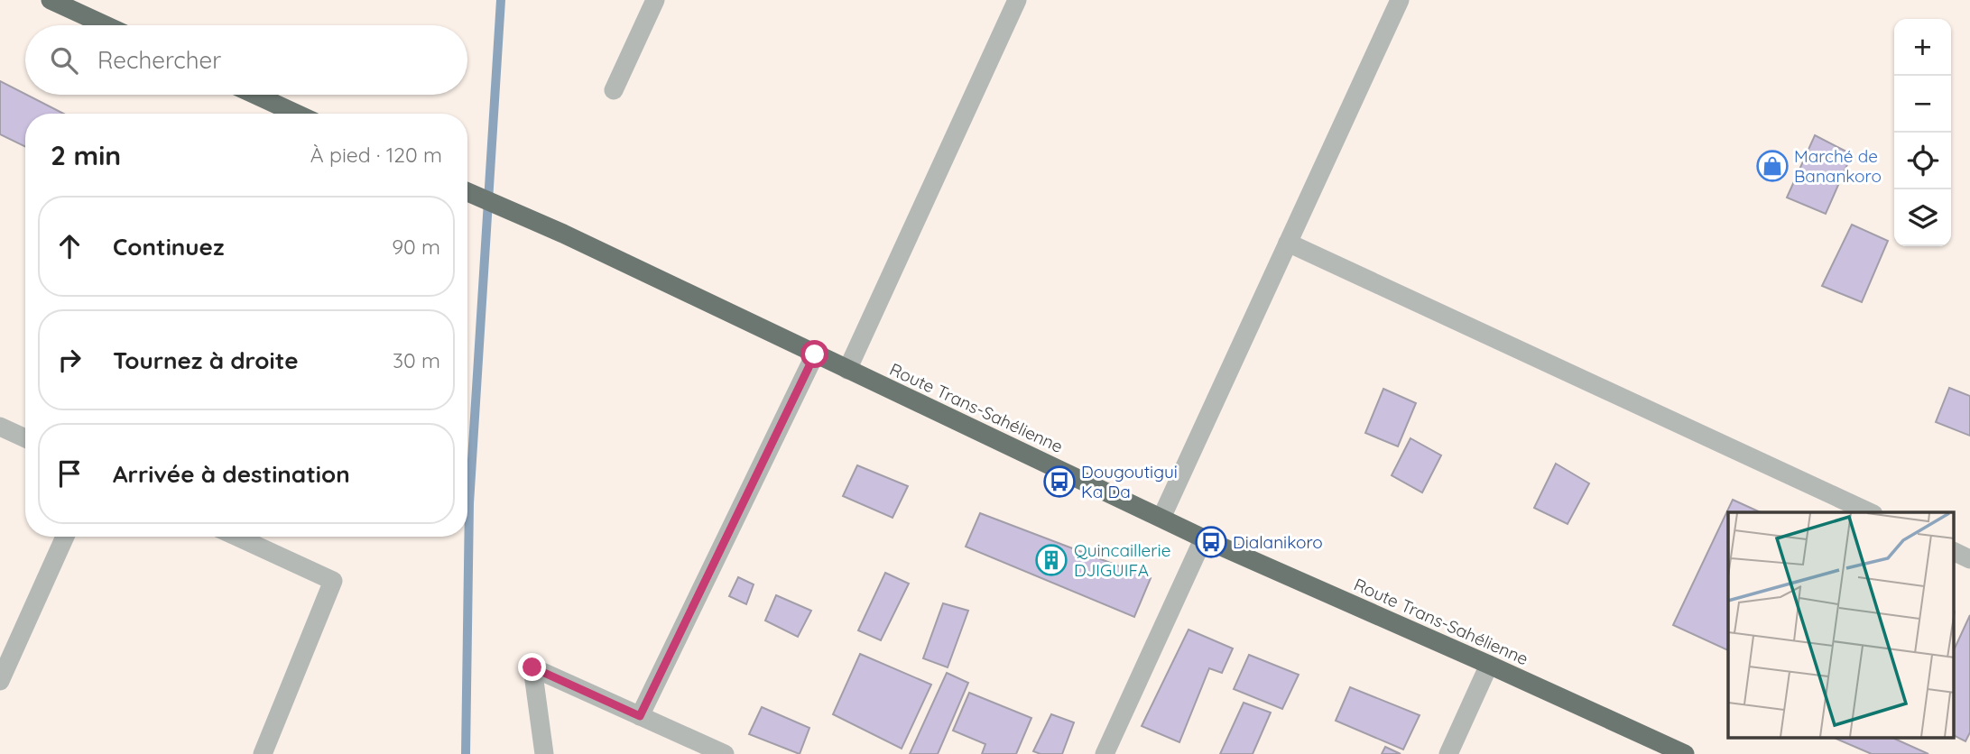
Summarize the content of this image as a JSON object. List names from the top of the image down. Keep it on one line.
{"streets":{"highway":["Route Trans-Sahélienne"]},"places":{"shop":["Marché de Banankoro"],"bus stop":["Dougoutigui Ka Da","Dialanikoro"],"building":["Quincaillerie DJIGUIFA"]},"page":{"map_buttons":["+","−"],"search":"Rechercher","heading":["2 min","À pied · 120 m"],"list":[["Continuez","90 m"],["Tournez à droite","30 m"],"Arrivée à destination"]}}
